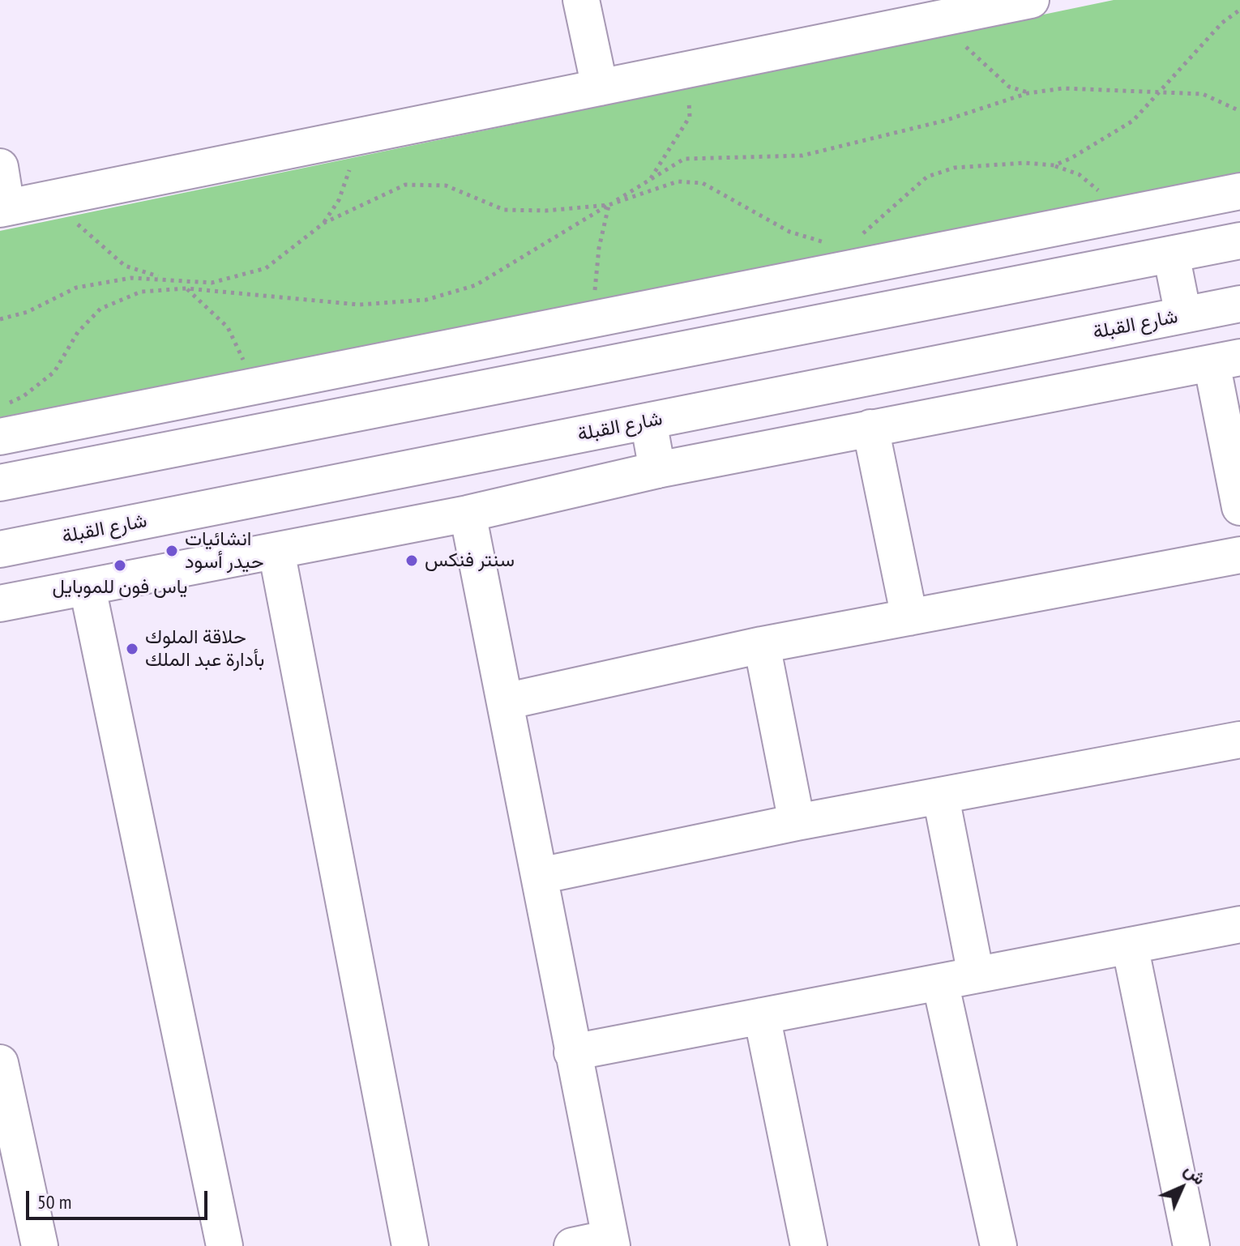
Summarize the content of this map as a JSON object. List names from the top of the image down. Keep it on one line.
{"streets":{"street":["شارع القبلة"]},"places":["انشائيات حيدر أسود","سنتر فنكس","ياس فون للموبايل","حلاقة الملوك بأدارة عبد الملك"],"scale_bar":"50 m","north":"top right"}
